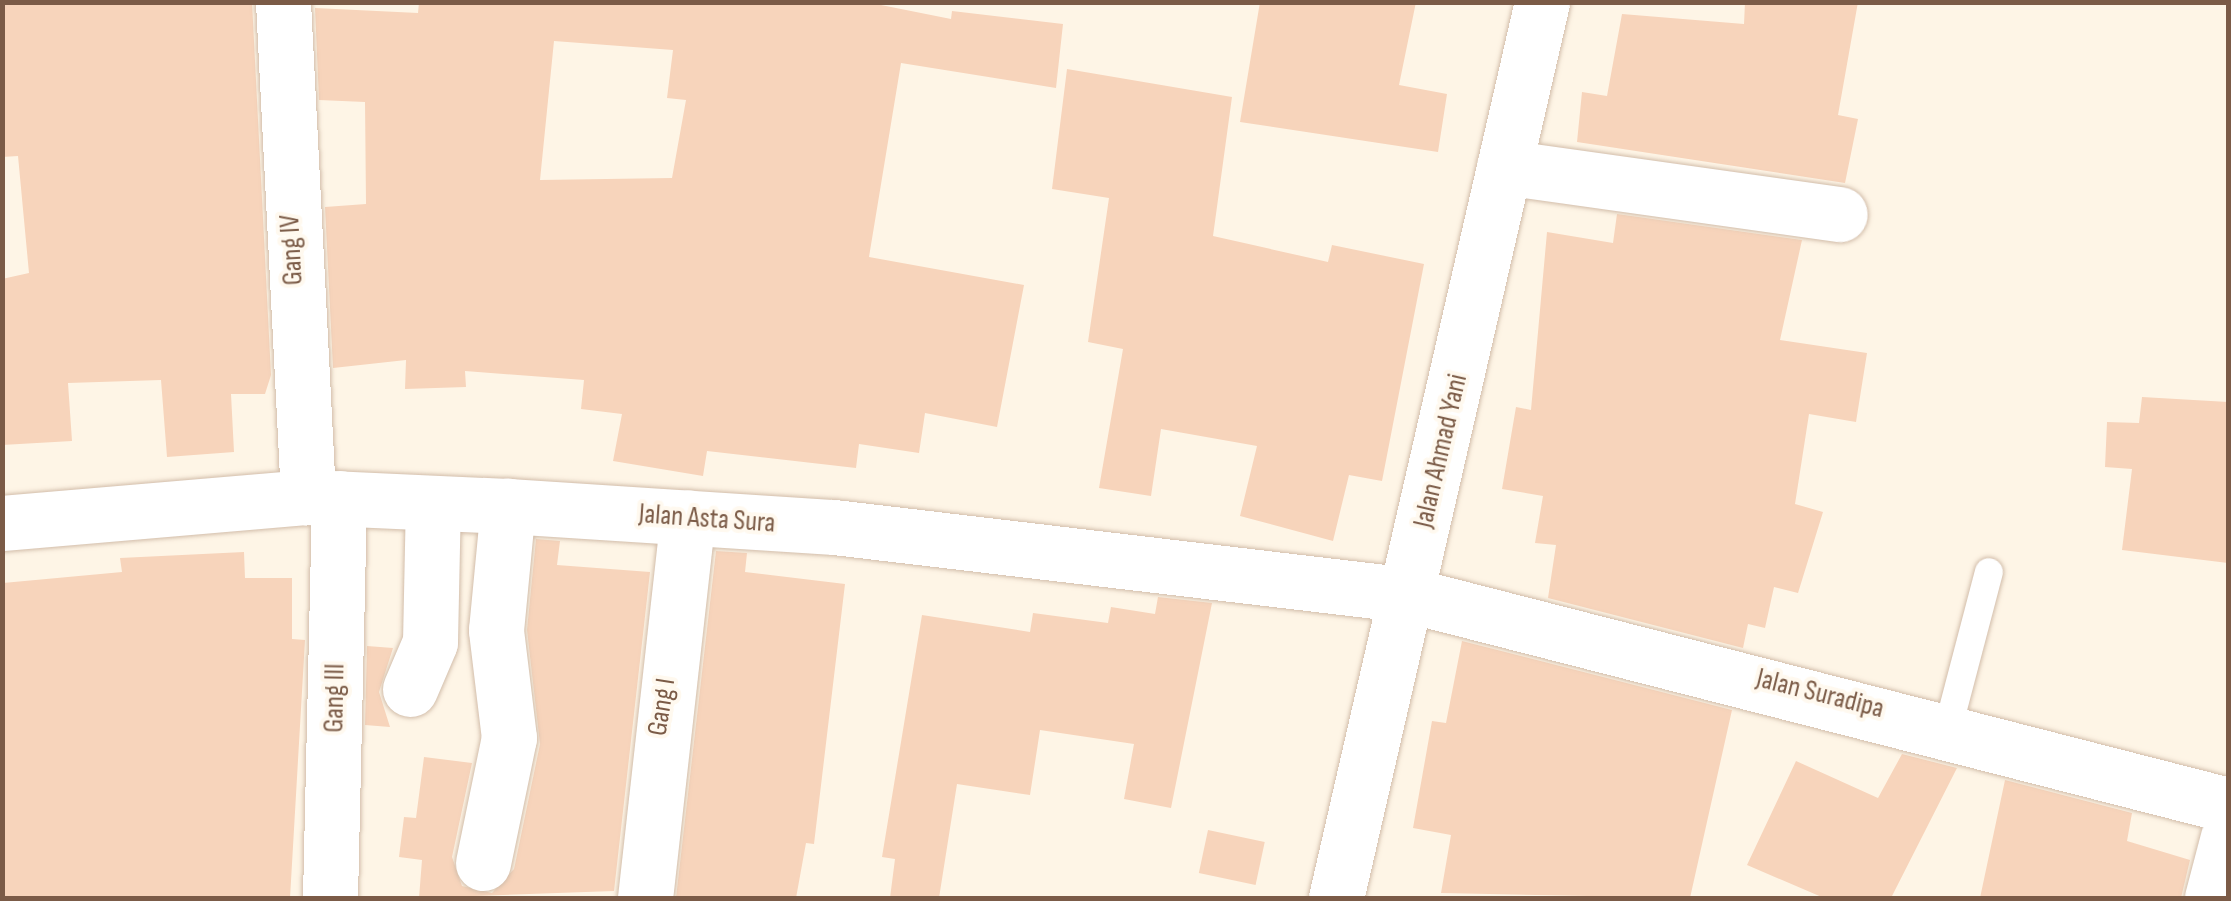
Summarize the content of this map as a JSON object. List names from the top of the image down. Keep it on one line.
{"streets":{"street":["Gang IV","Jalan Ahmad Yani","Jalan Asta Sura","Jalan Suradipa","Gang III","Gang I"]},"crossings":[["Gang IV","Jalan Asta Sura"],["Gang IV","Gang III"],["Jalan Ahmad Yani","Jalan Asta Sura"],["Jalan Ahmad Yani","Jalan Suradipa"],["Jalan Asta Sura","Jalan Suradipa"],["Jalan Asta Sura","Gang III"],["Jalan Asta Sura","Gang I"]]}
